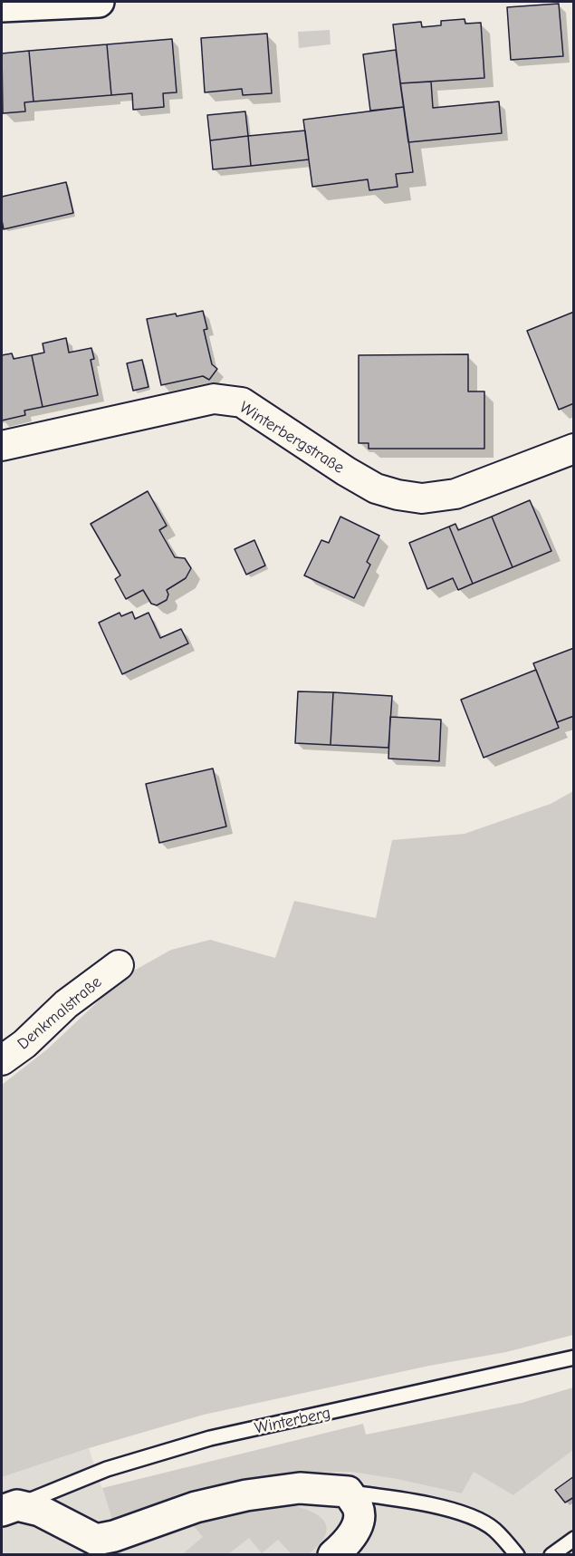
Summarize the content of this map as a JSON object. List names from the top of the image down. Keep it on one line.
{"streets":{"street":["Winterbergstraße","Denkmalstraße","Winterberg"]}}
